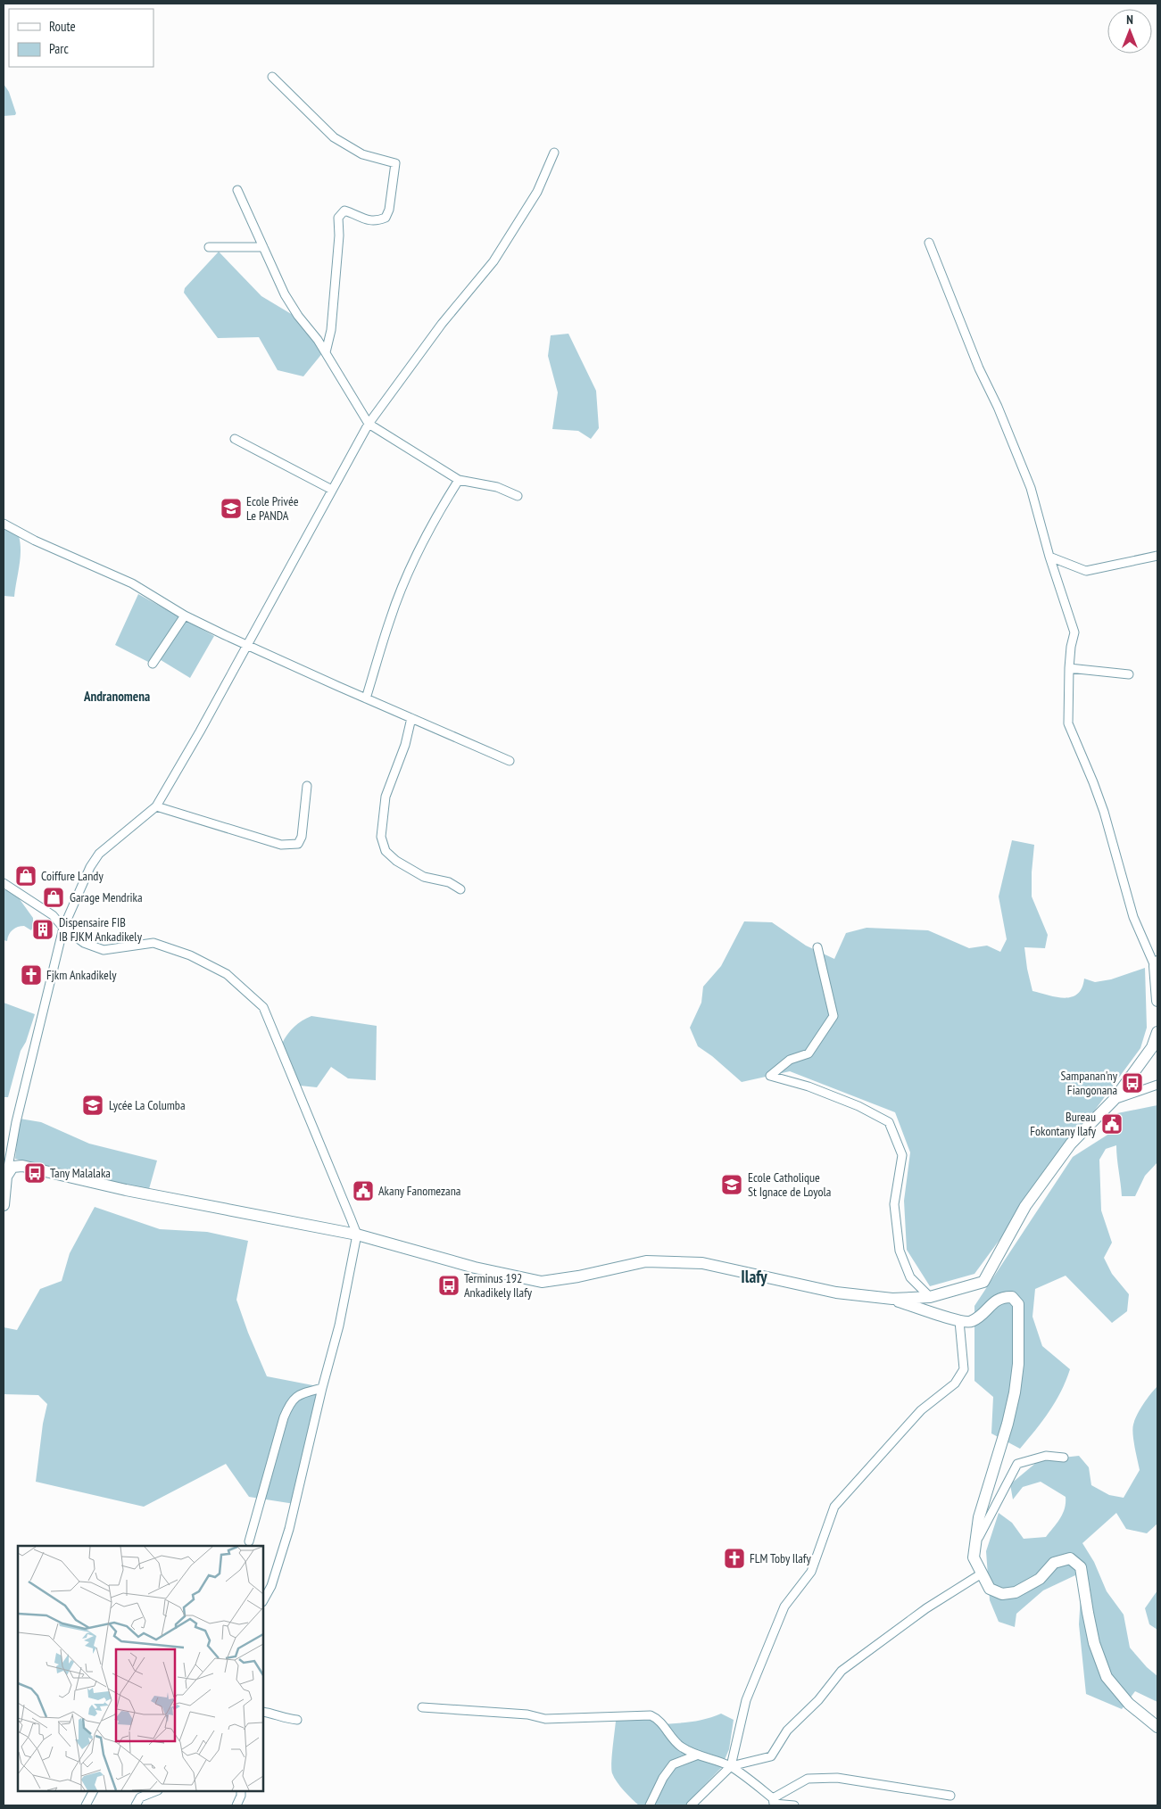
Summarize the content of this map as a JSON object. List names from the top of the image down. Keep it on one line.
{"districts":["Andranomena","Ilafy"],"places":{"school or university":["Ecole Privée Le PANDA","Lycée La Columba","Ecole Catholique St Ignace de Loyola"],"shop":["Coiffure Landy","Garage Mendrika"],"building":["Dispensaire FIB IB FJKM Ankadikely"],"church":["Fjkm Ankadikely","FLM Toby Ilafy"],"bus stop":["Sampanan'ny Fiangonana","Tany Malalaka","Terminus 192 Ankadikely Ilafy"],"public building":["Bureau Fokontany Ilafy","Akany Fanomezana"]},"legend":["Route","Parc"],"north":"top"}
